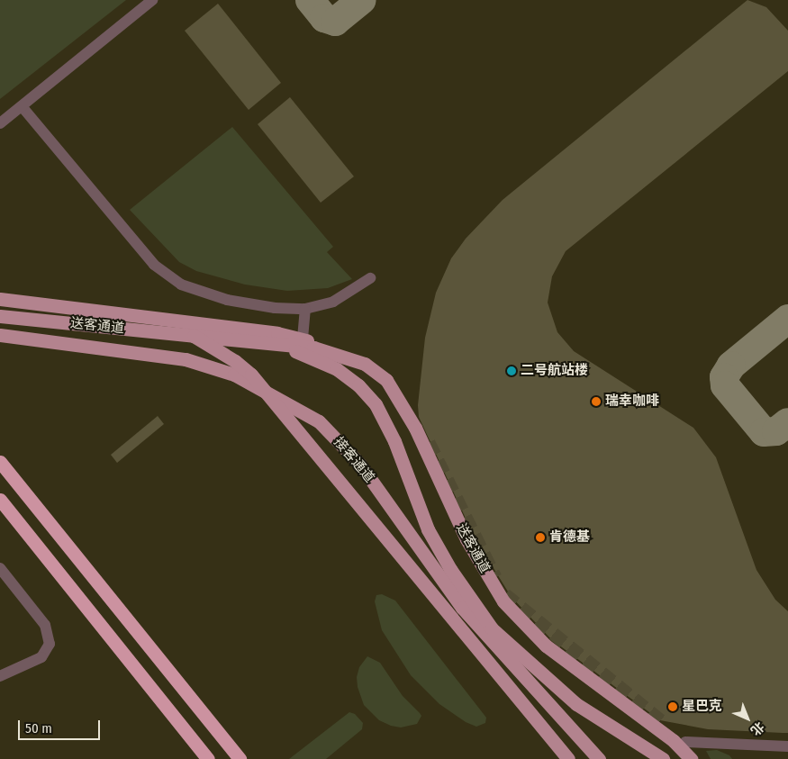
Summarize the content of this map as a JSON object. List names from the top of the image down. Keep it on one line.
{"streets":{"main road":["送客通道","接客通道"]},"places":["二号航站楼","瑞幸咖啡","肯德基","星巴克"],"scale_bar":"50 m","north":"bottom right"}
